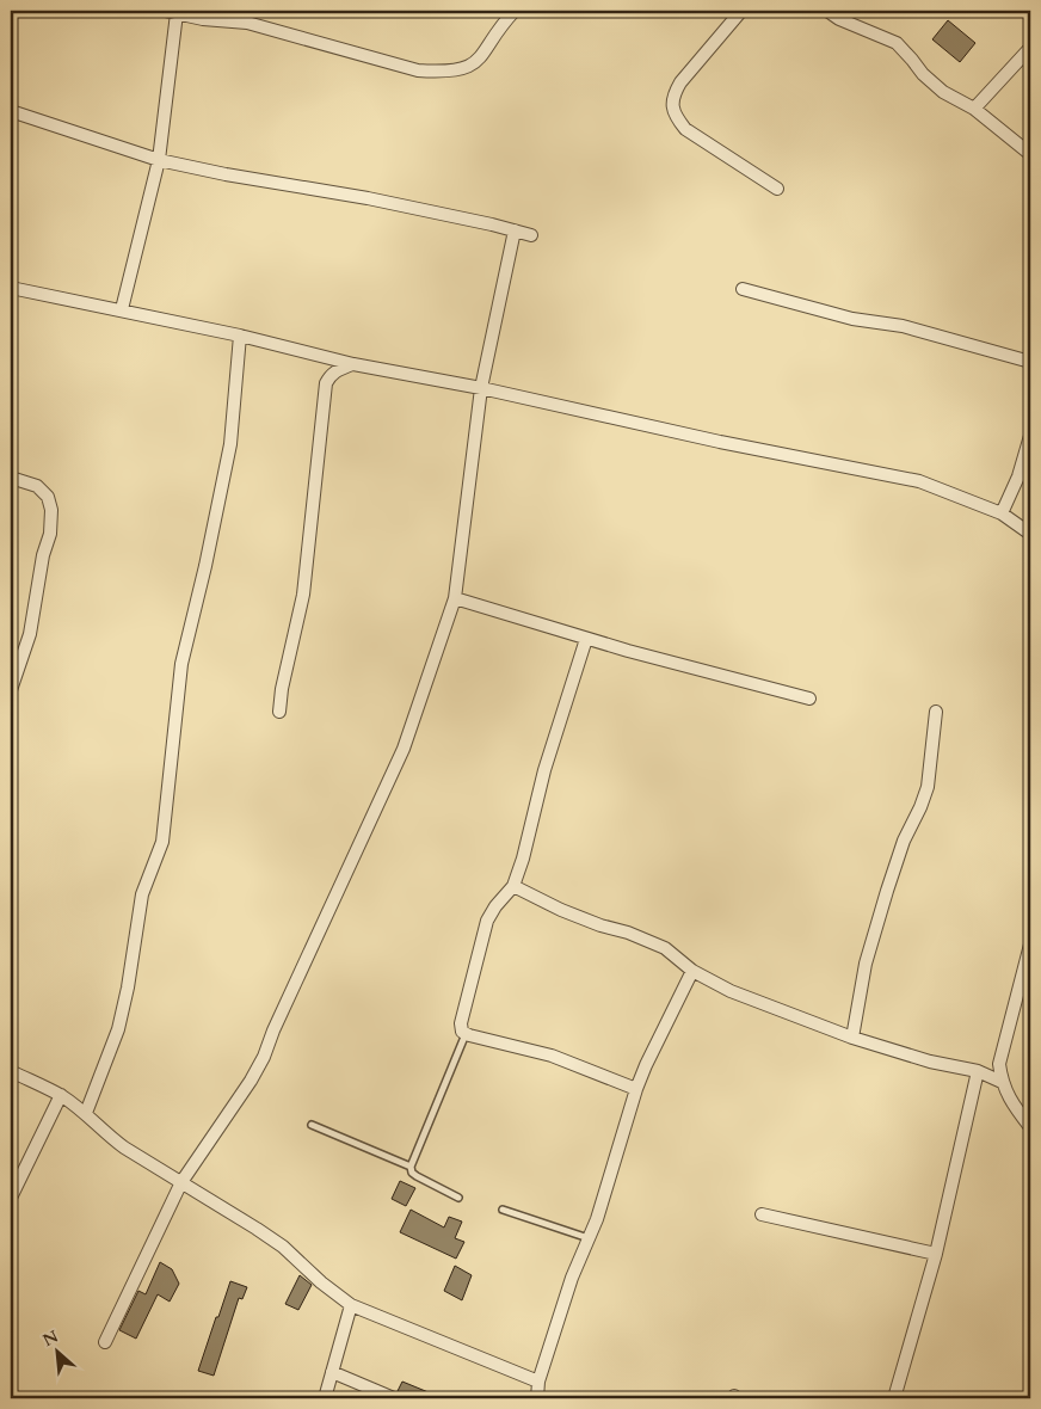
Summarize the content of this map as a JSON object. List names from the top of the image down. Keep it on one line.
{"north":"top left"}
